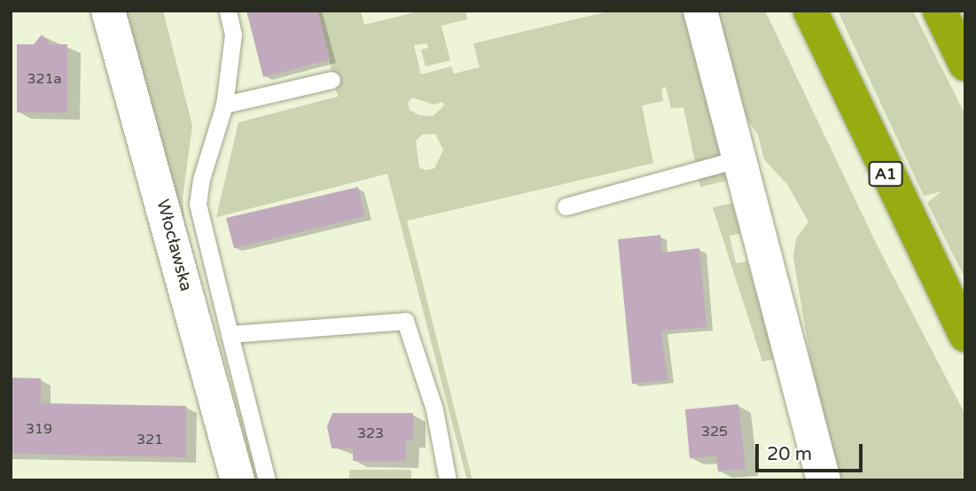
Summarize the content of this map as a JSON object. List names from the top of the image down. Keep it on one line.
{"streets":{"highway":["A1"],"street":["Włocławska"]},"house_numbers":["321a","319","325","323","321"],"scale_bar":"20 m"}
